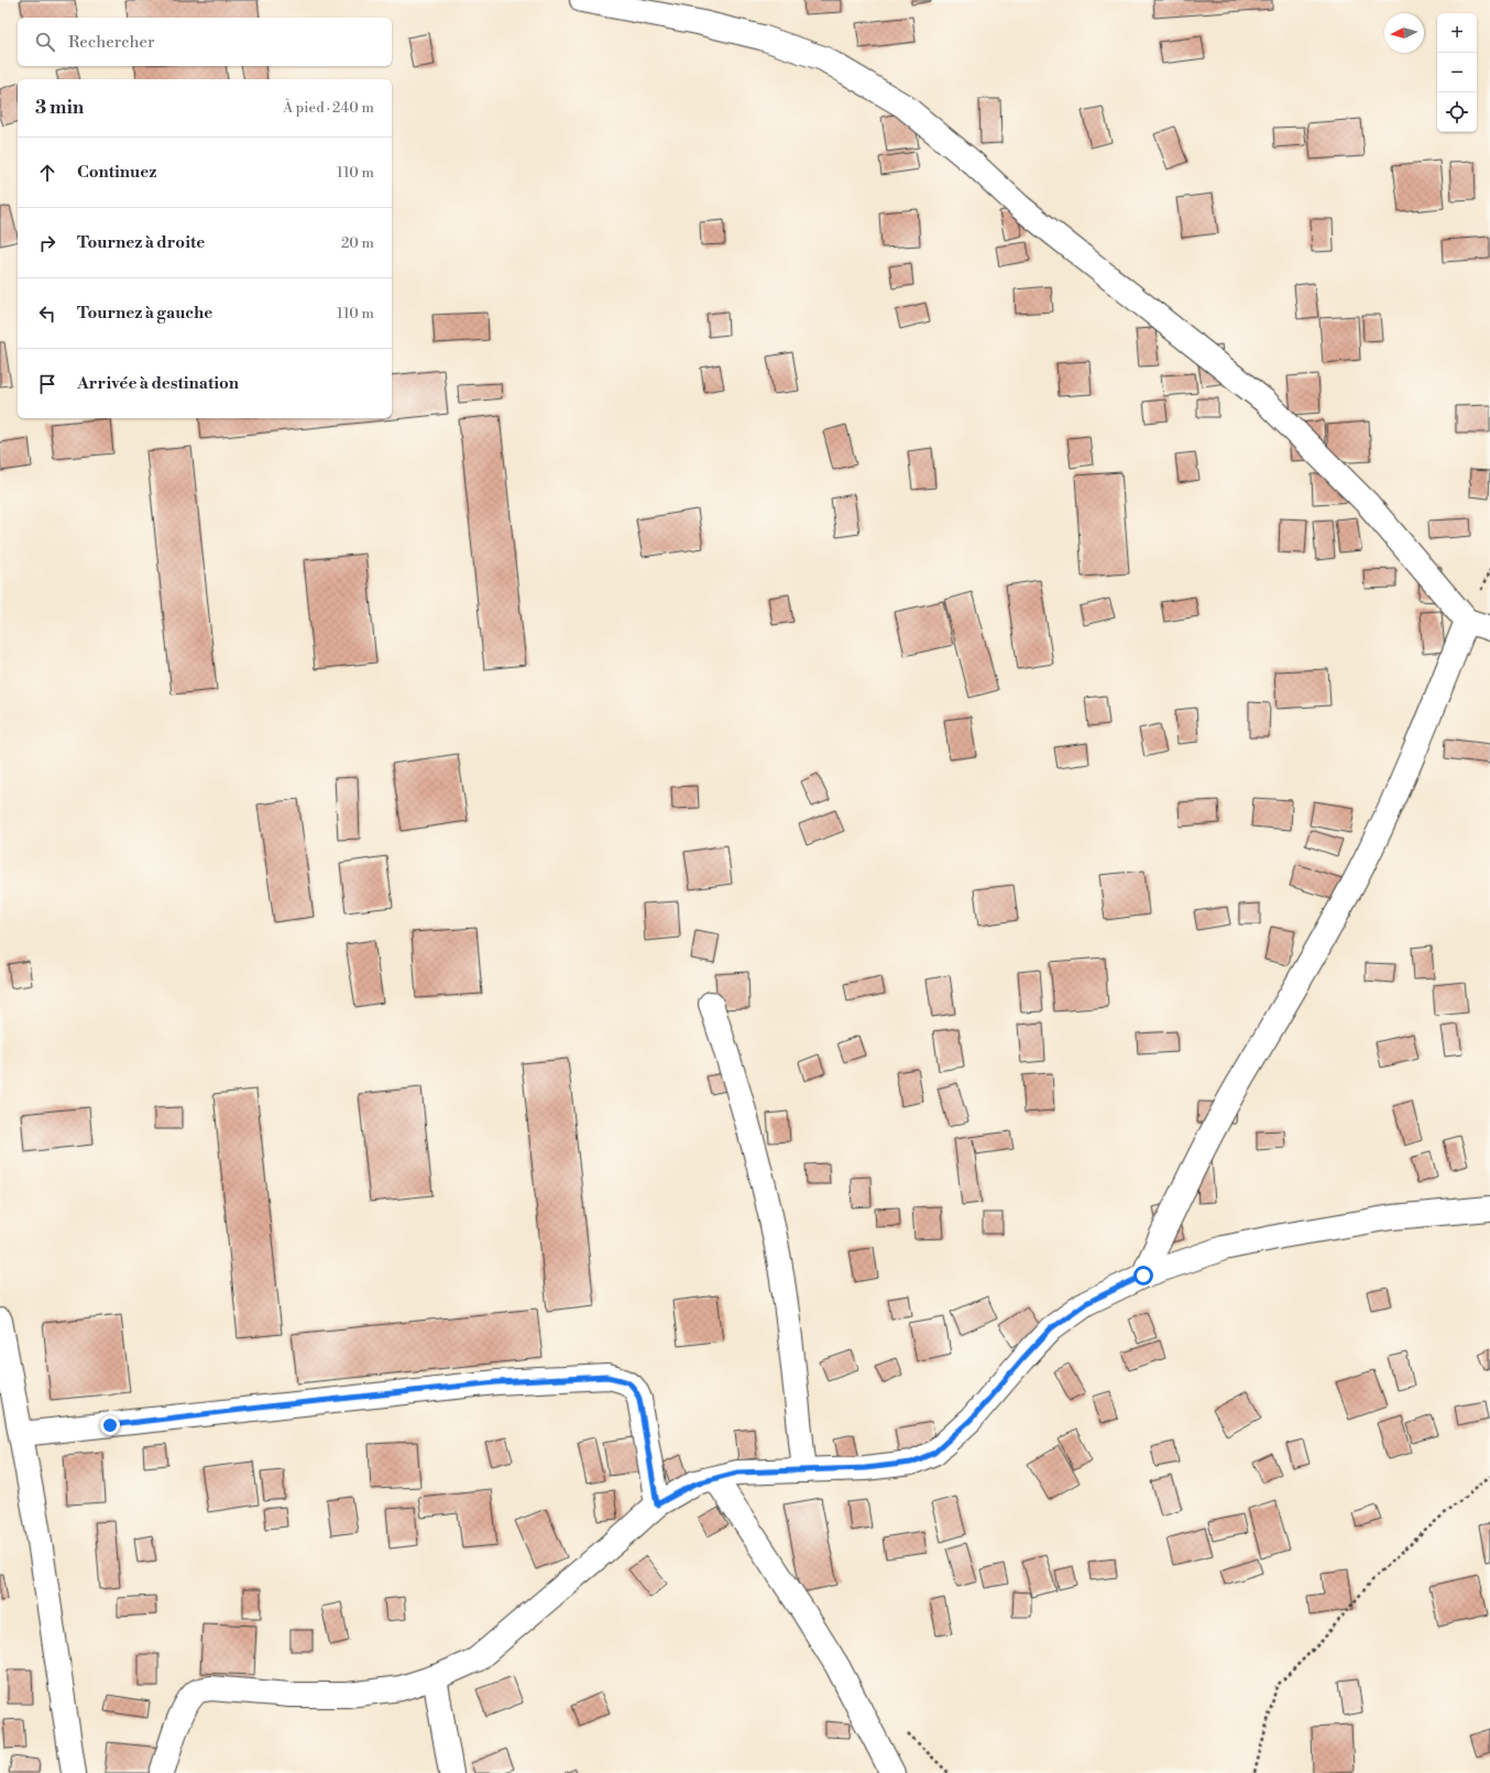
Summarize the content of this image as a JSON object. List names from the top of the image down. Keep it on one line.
{"north":"left","page":{"map_buttons":["+","−"],"search":"Rechercher","heading":["3 min","À pied · 240 m"],"list":[["Continuez","110 m"],["Tournez à droite","20 m"],["Tournez à gauche","110 m"],"Arrivée à destination"]}}
